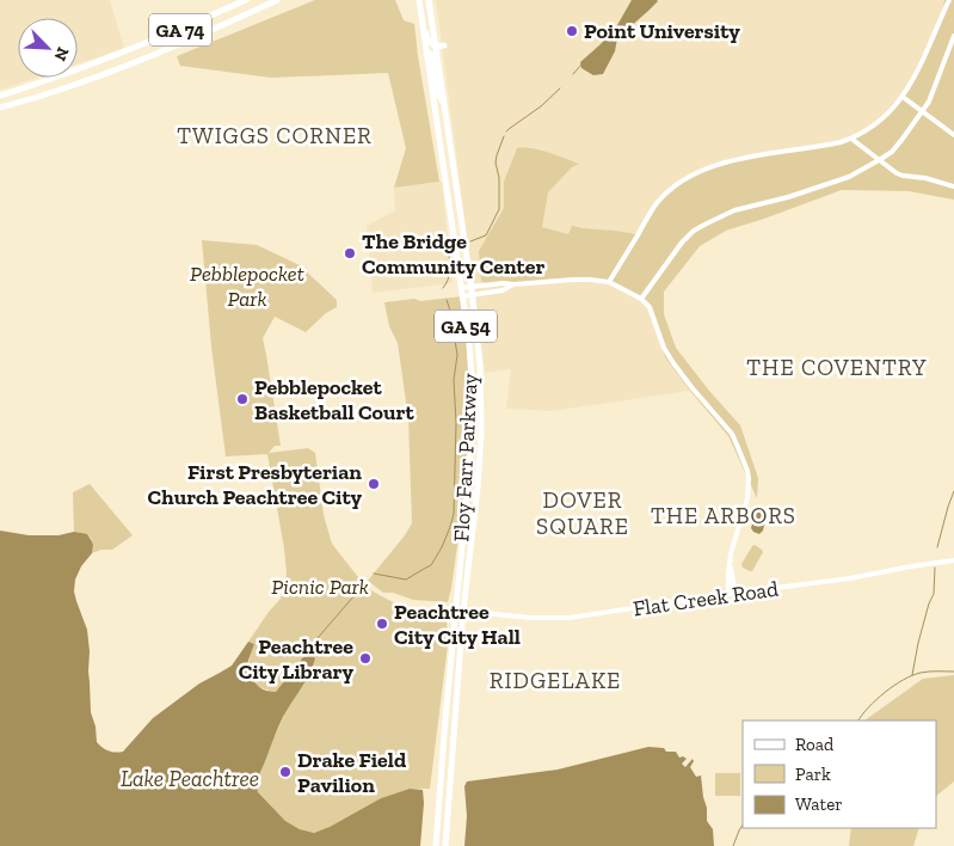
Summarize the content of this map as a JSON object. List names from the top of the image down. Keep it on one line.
{"streets":{"main road":["GA 74","GA 54","Floy Farr Parkway"],"street":["Flat Creek Road"]},"crossings":[["Floy Farr Parkway","Flat Creek Road"]],"districts":["TWIGGS CORNER","THE COVENTRY","DOVER SQUARE","THE ARBORS","RIDGELAKE"],"water":["Lake Peachtree"],"parks":["Pebblepocket Park","Picnic Park"],"places":["Point University","The Bridge Community Center","Pebblepocket Basketball Court","First Presbyterian Church Peachtree City","Peachtree City City Hall","Peachtree City Library","Drake Field Pavilion"],"legend":["Road","Park","Water"],"north":"bottom right"}
